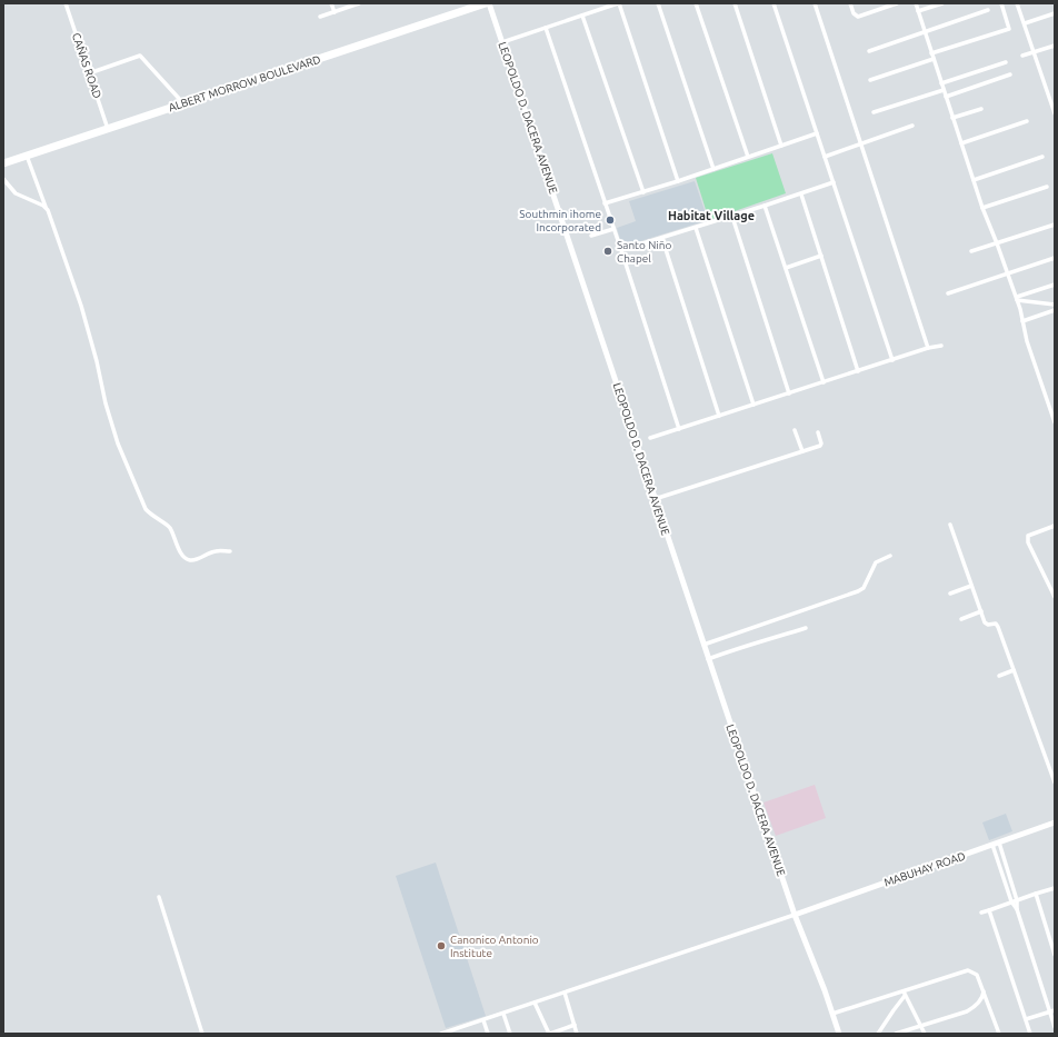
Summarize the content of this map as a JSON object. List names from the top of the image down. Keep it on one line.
{"streets":{"highway":["ALBERT MORROW BOULEVARD"],"main road":["LEOPOLDO D. DACERA AVENUE","MABUHAY ROAD"],"street":["CAÑAS ROAD"]},"crossings":[["CAÑAS ROAD","ALBERT MORROW BOULEVARD"],["LEOPOLDO D. DACERA AVENUE","MABUHAY ROAD"]],"districts":["Habitat Village"],"places":["Southmin ihome Incorporated","Santo Niño Chapel","Canonico Antonio Institute"]}
